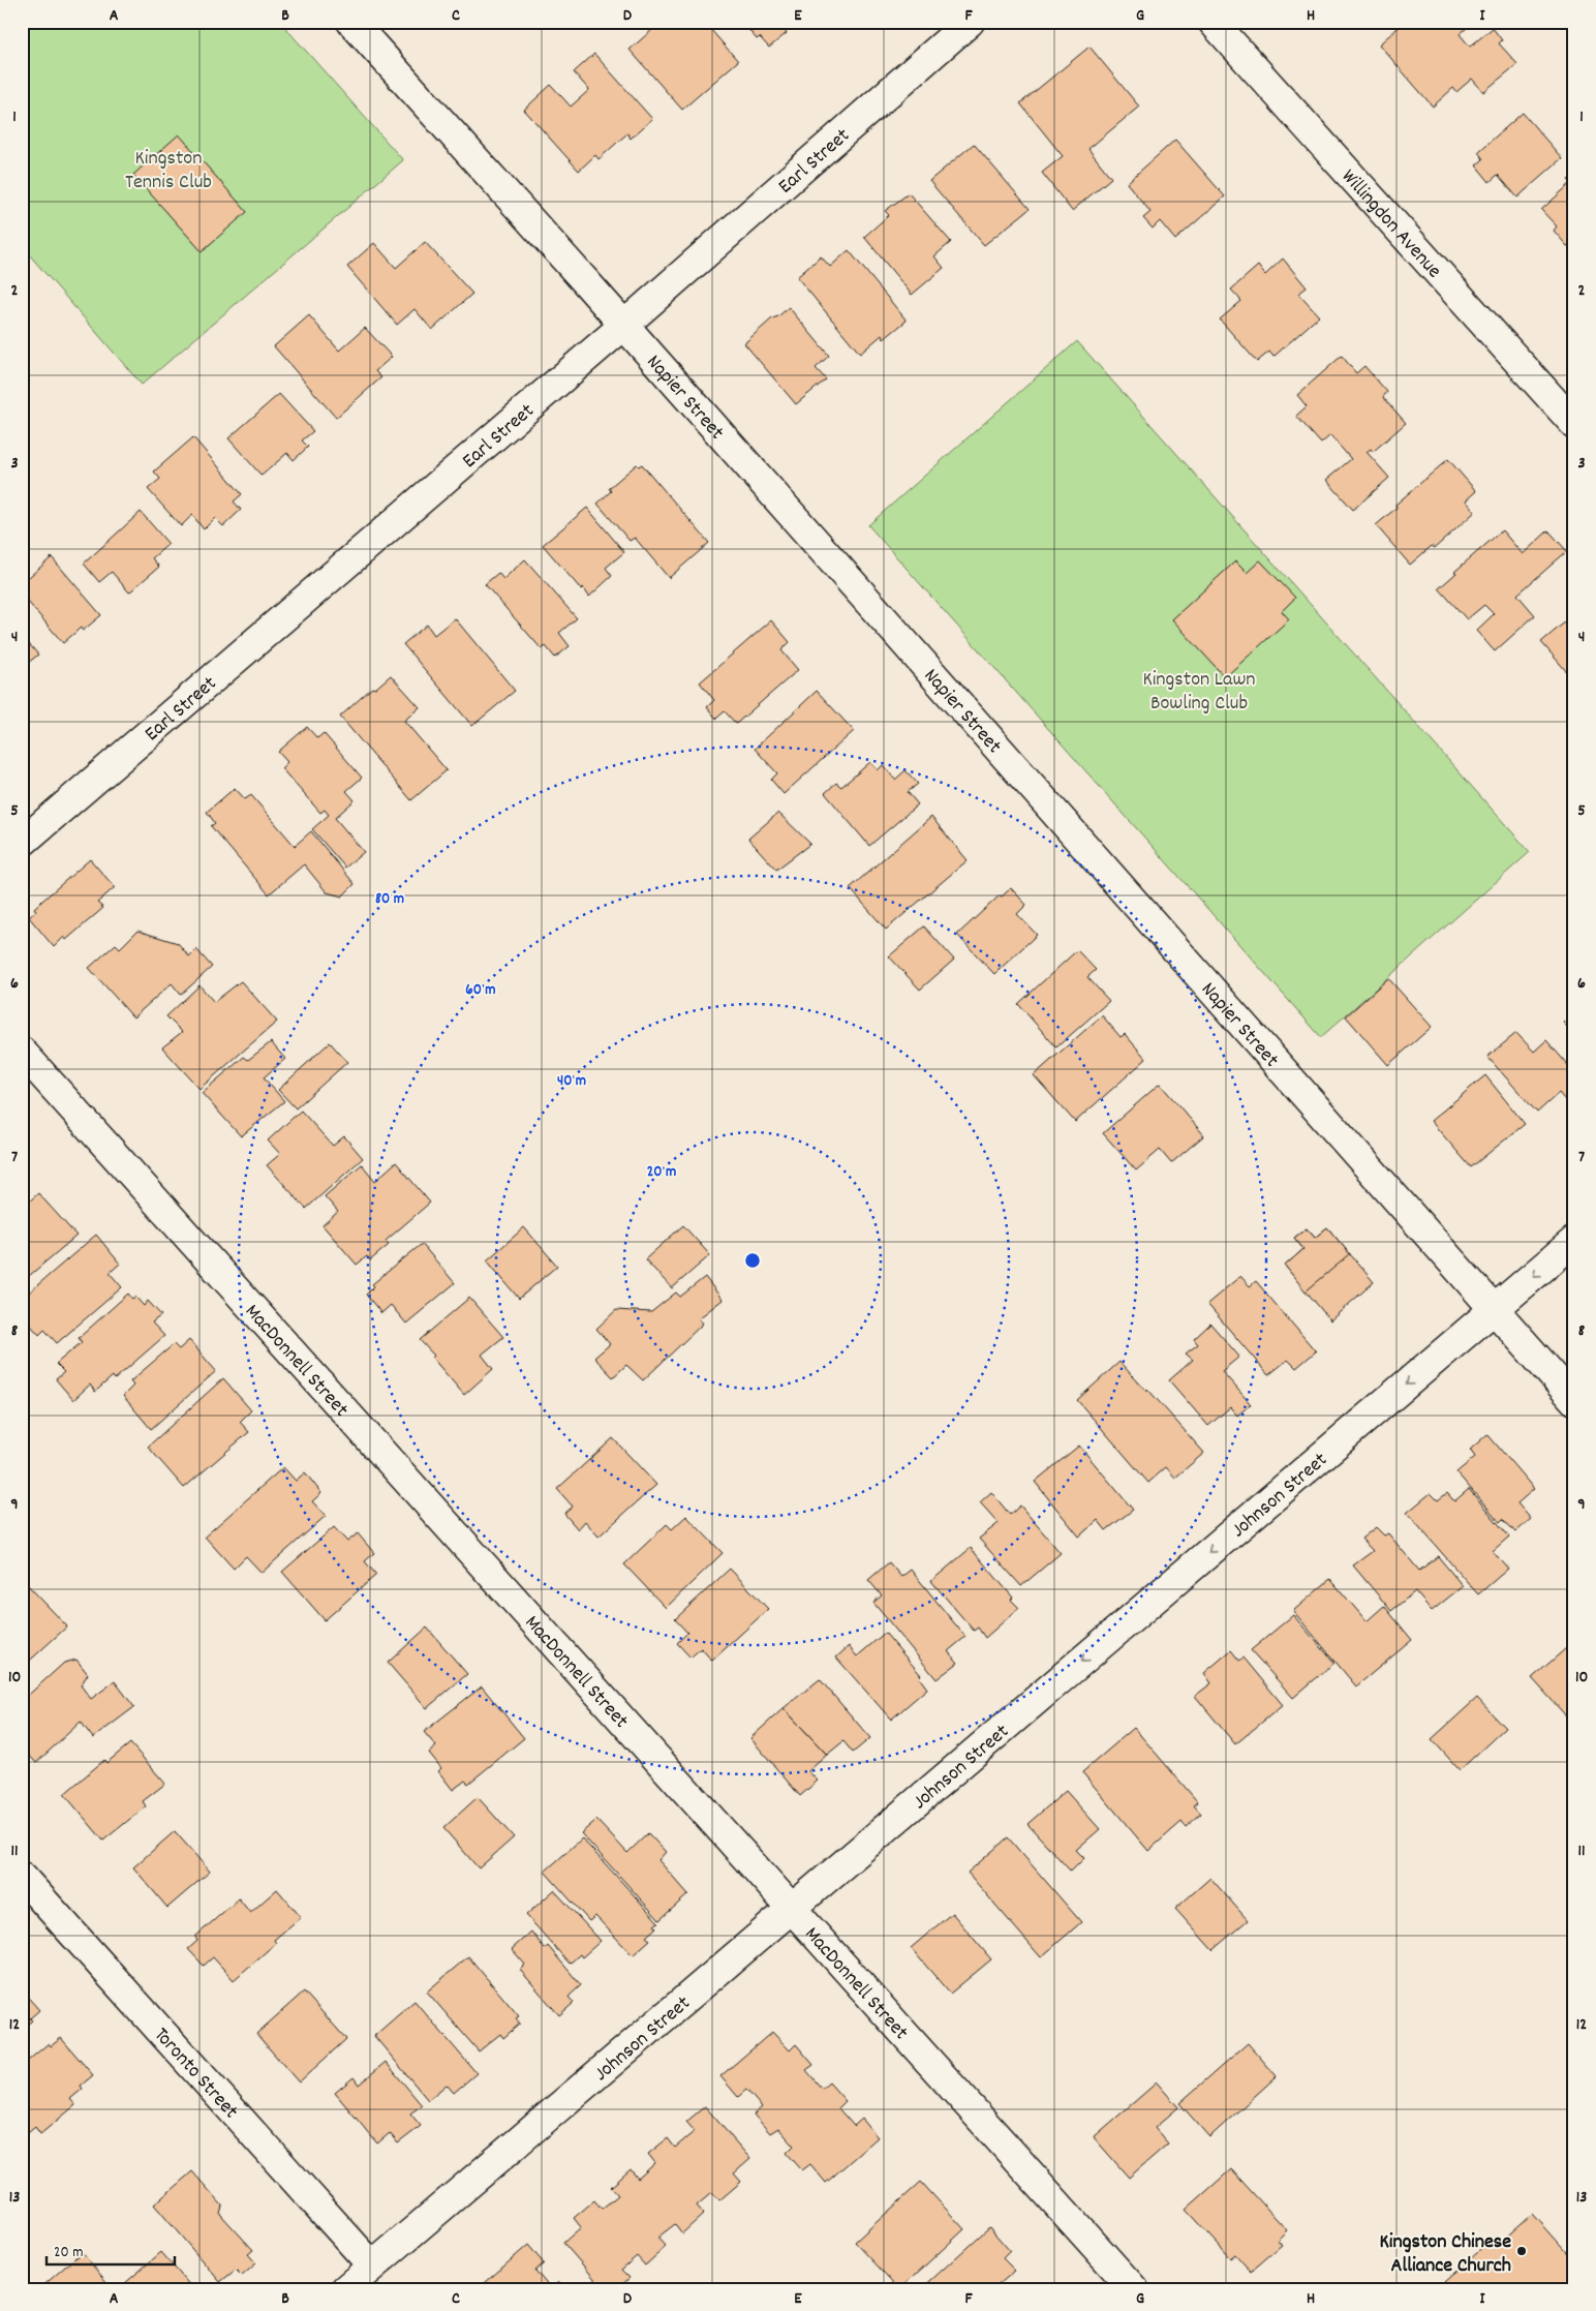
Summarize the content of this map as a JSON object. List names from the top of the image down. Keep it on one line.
{"streets":{"street":["Earl Street","Willingdon Avenue","Napier Street","MacDonnell Street","Johnson Street","Toronto Street"]},"crossings":[["Earl Street","Napier Street"],["Napier Street","Johnson Street"],["MacDonnell Street","Johnson Street"],["Johnson Street","Toronto Street"]],"one_way":["Johnson Street"],"parks":["Kingston Tennis Club","Kingston Lawn Bowling Club"],"places":["Kingston Chinese Alliance Church"],"scale_bar":"20 m","grid":{"columns":["A","B","C","D","E","F","G","H","I"],"rows":["1","2","3","4","5","6","7","8","9","10","11","12","13"]},"rings":["80 m","60 m","40 m","20 m"]}
